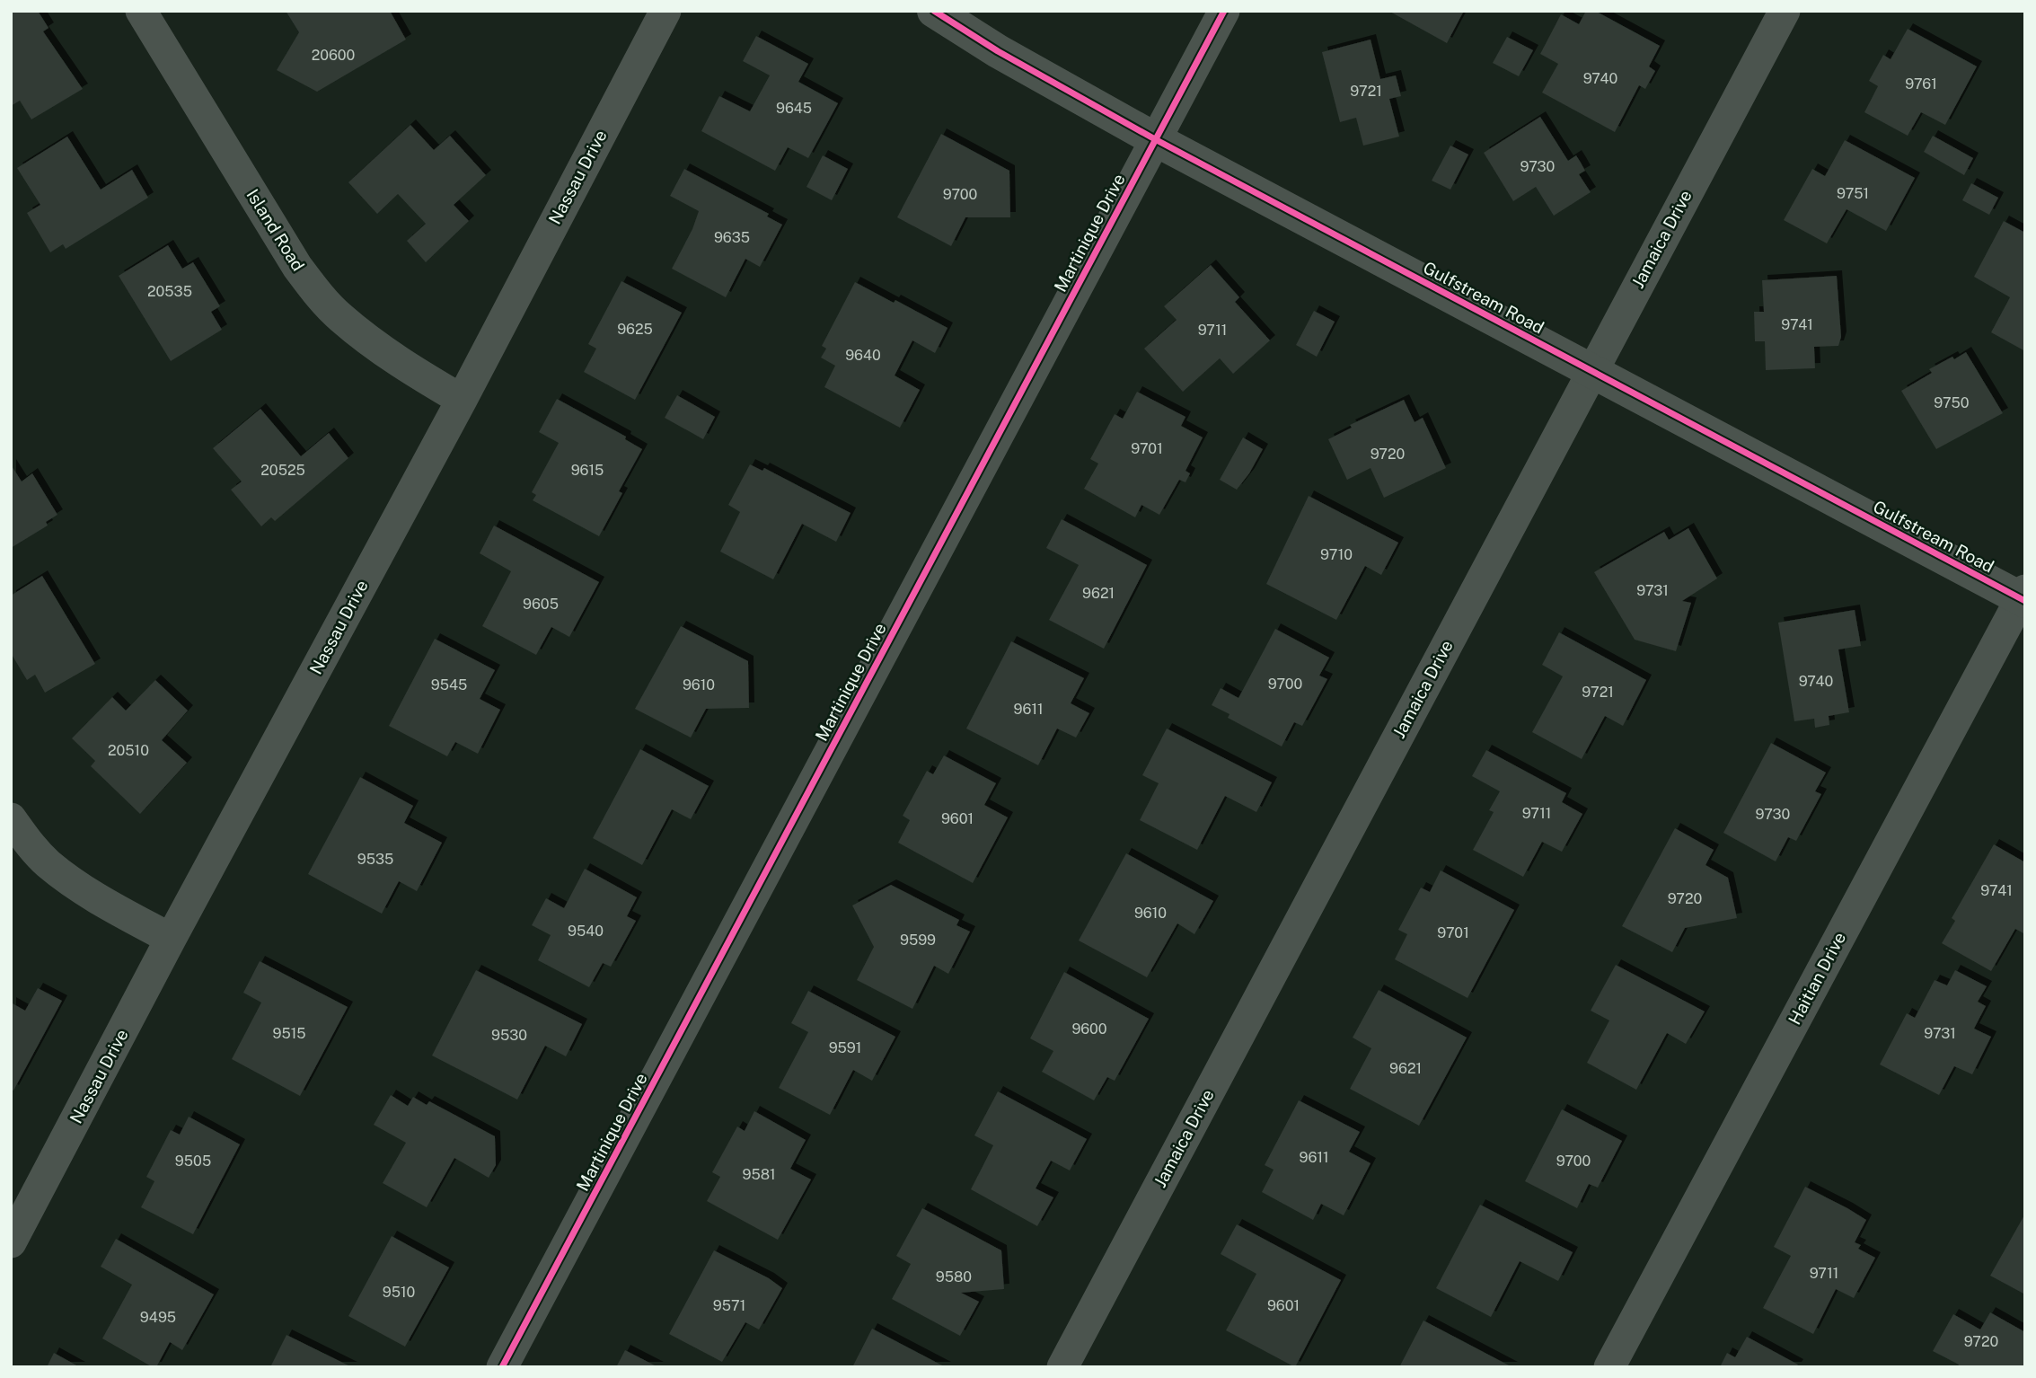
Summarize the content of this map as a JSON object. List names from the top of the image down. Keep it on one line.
{"streets":{"street":["Nassau Drive","Island Road","Martinique Drive","Jamaica Drive","Gulfstream Road","Haitian Drive"]},"crossings":[["Nassau Drive","Island Road"],["Martinique Drive","Gulfstream Road"],["Jamaica Drive","Gulfstream Road"],["Gulfstream Road","Haitian Drive"]],"house_numbers":["20600","9740","9761","9721","9645","9730","9751","9700","9635","20535","9741","9625","9711","9640","9750","9701","9720","20525","9615","9710","9731","9621","9605","9740","9700","9545","9610","9721","9611","20510","9711","9730","9601","9535","9741","9720","9610","9540","9701","9599","9600","9515","9731","9530","9591","9621","9611","9505","9700","9581","9711","9580","9510","9571","9601","9495","9720"]}
